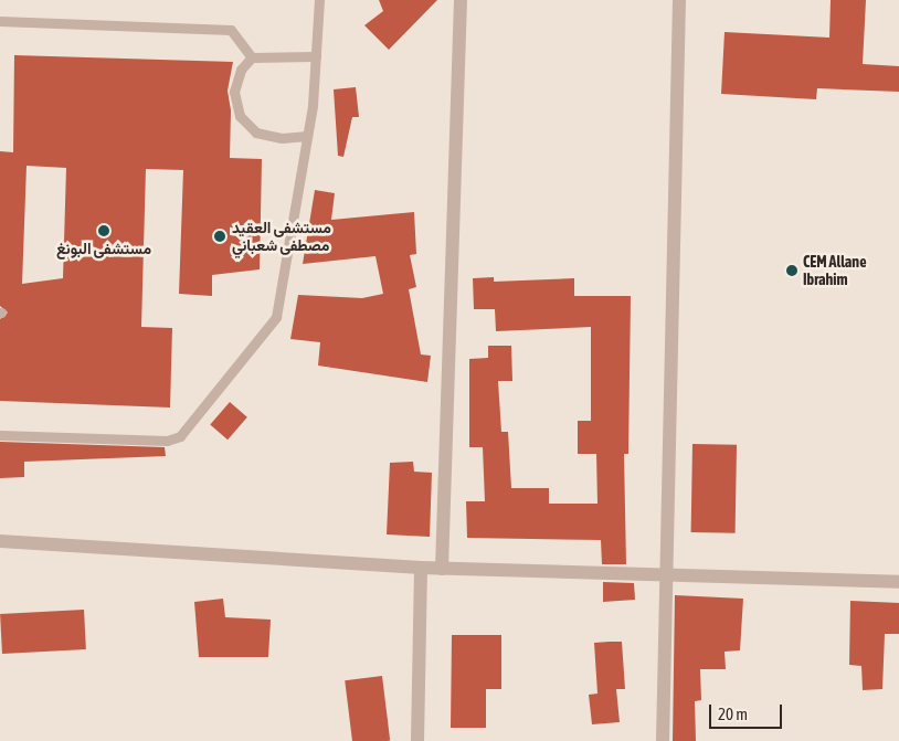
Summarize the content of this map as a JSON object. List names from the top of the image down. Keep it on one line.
{"places":["مستشفى البونغ","مستشفى العقيد مصطفى شعباني","CEM Allane Ibrahim"],"scale_bar":"20 m"}
